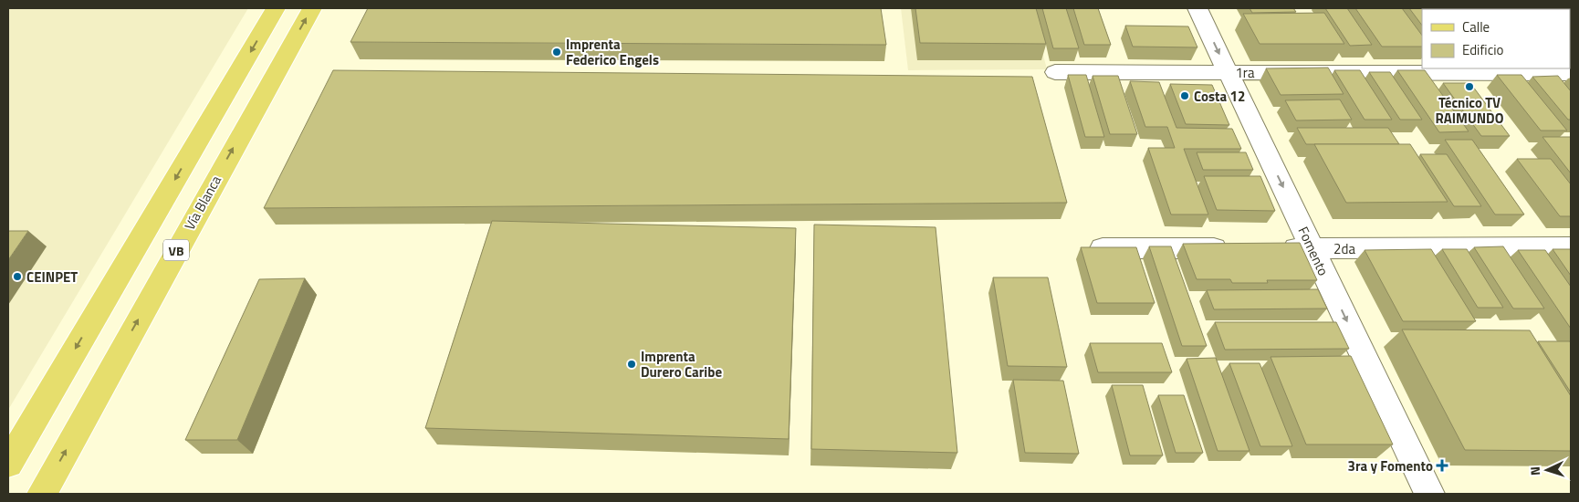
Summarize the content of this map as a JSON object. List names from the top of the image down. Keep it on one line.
{"streets":{"main road":["Vía Blanca","VB"],"street":["1ra","2da","Fomento"]},"crossings":[["1ra","Fomento"],["2da","Fomento"]],"one_way":["Fomento"],"places":{"other":["Imprenta Federico Engels","Técnico TV RAIMUNDO","Costa 12","CEINPET","Imprenta Durero Caribe"],"health":["3ra y Fomento"]},"legend":["Calle","Edificio"],"north":"left"}
